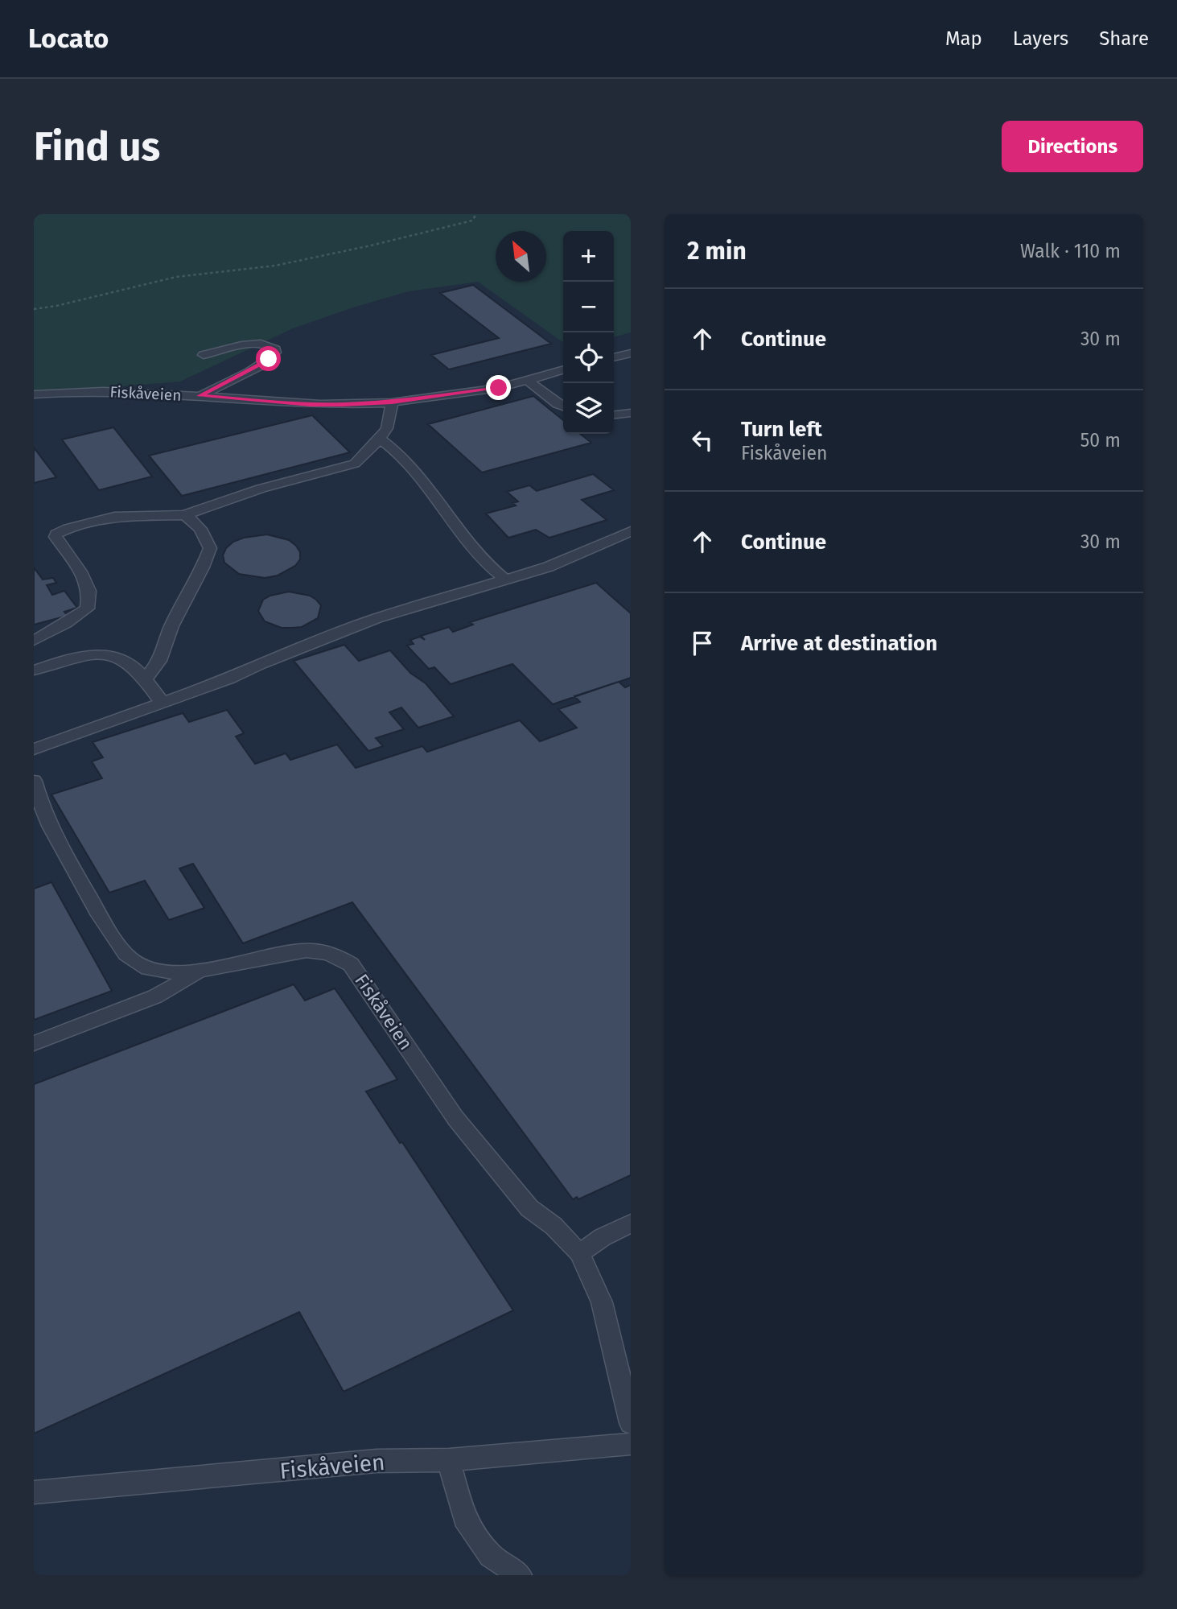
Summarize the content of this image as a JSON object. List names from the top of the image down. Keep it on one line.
{"streets":{"lane":["Fiskåveien"]},"north":"top left","page":{"header":"Locato","nav":["Map","Layers","Share"],"buttons":"Directions","title":"Find us","heading":["2 min","Walk · 110 m"],"map_buttons":["+","−"],"list":[["Continue","30 m"],["Turn left","Fiskåveien","50 m"],["Continue","30 m"],"Arrive at destination"]}}
